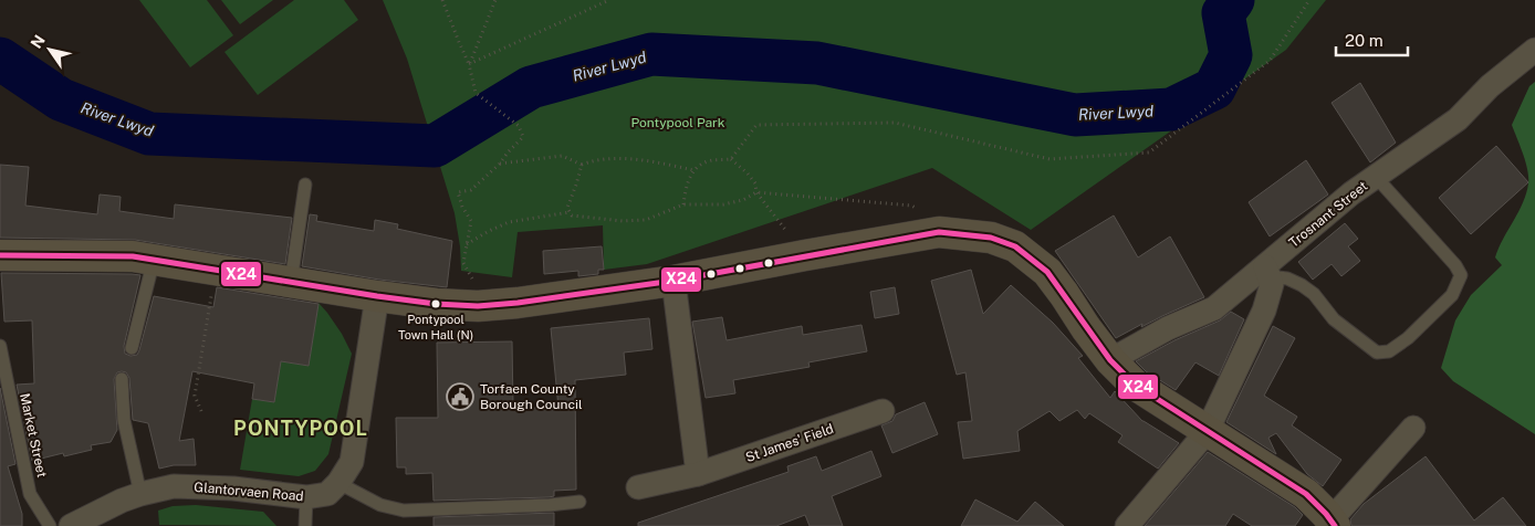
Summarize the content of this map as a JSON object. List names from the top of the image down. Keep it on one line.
{"streets":{"street":["Trosnant Street","St James' Field","Glantorvaen Road"],"lane":["Market Street"]},"districts":["PONTYPOOL"],"water":["River Lwyd"],"parks":["Pontypool Park"],"places":{"other":["Pontypool Town Hall (N)"],"public building":["Torfaen County Borough Council"]},"lines":["transit line X24"],"scale_bar":"20 m","north":"top left"}
